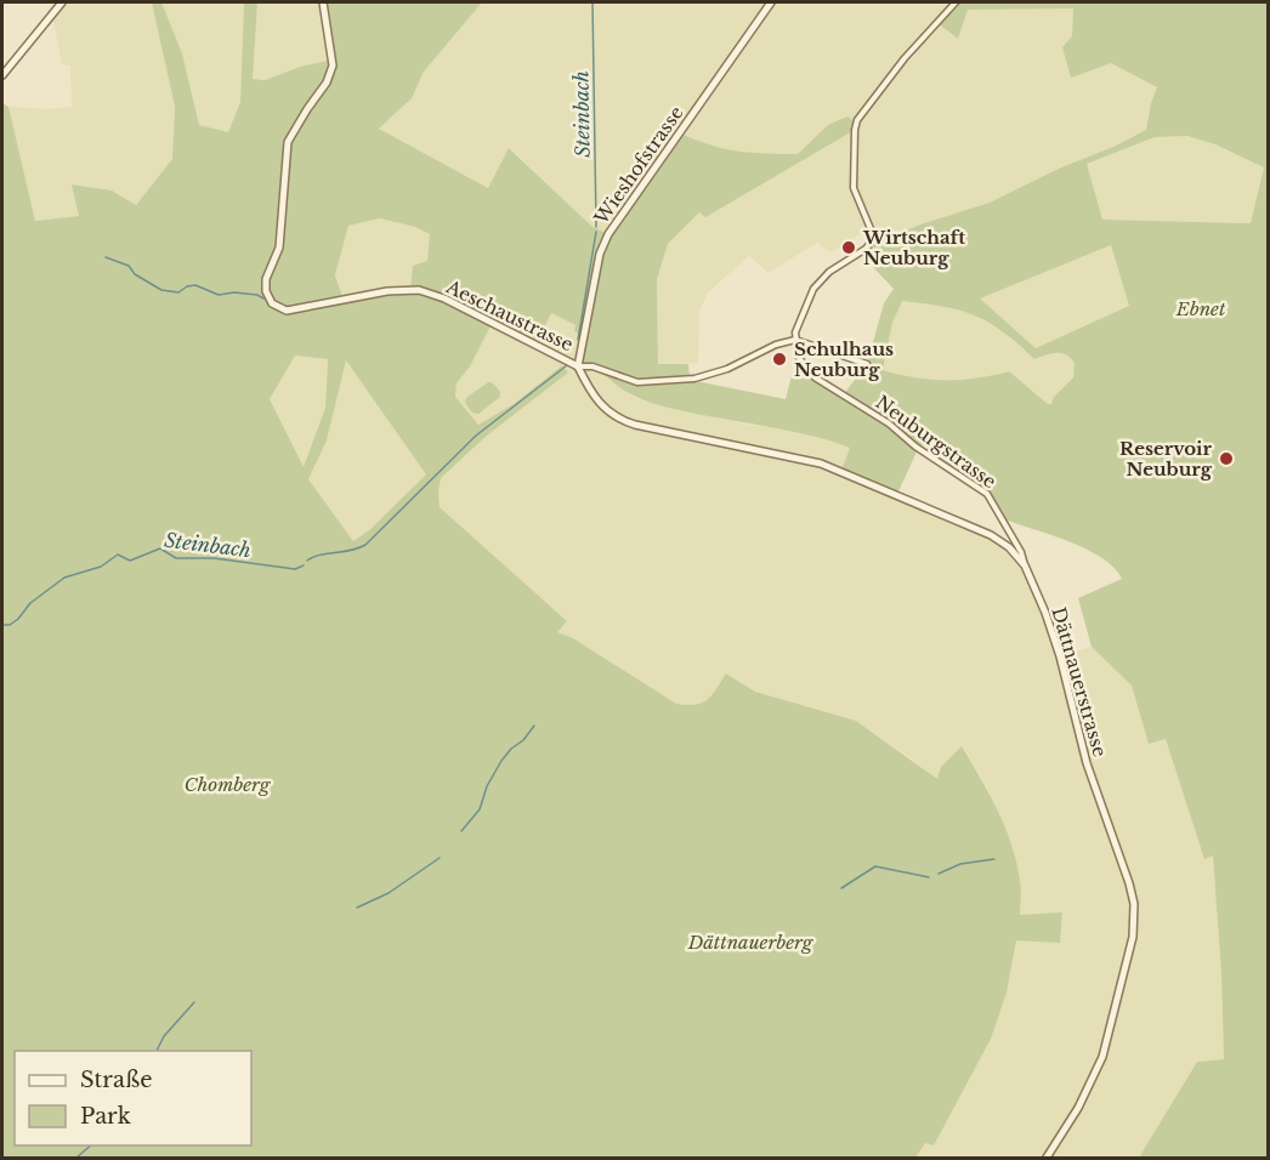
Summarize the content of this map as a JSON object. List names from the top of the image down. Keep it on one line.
{"streets":{"street":["Wieshofstrasse","Aeschaustrasse","Neuburgstrasse","Dättnauerstrasse"]},"crossings":[["Wieshofstrasse","Aeschaustrasse"],["Wieshofstrasse","Dättnauerstrasse"],["Aeschaustrasse","Dättnauerstrasse"],["Neuburgstrasse","Dättnauerstrasse"]],"water":["Steinbach"],"parks":["Ebnet","Chomberg","Dättnauerberg"],"places":["Wirtschaft Neuburg","Schulhaus Neuburg","Reservoir Neuburg"],"legend":["Straße","Park"]}
